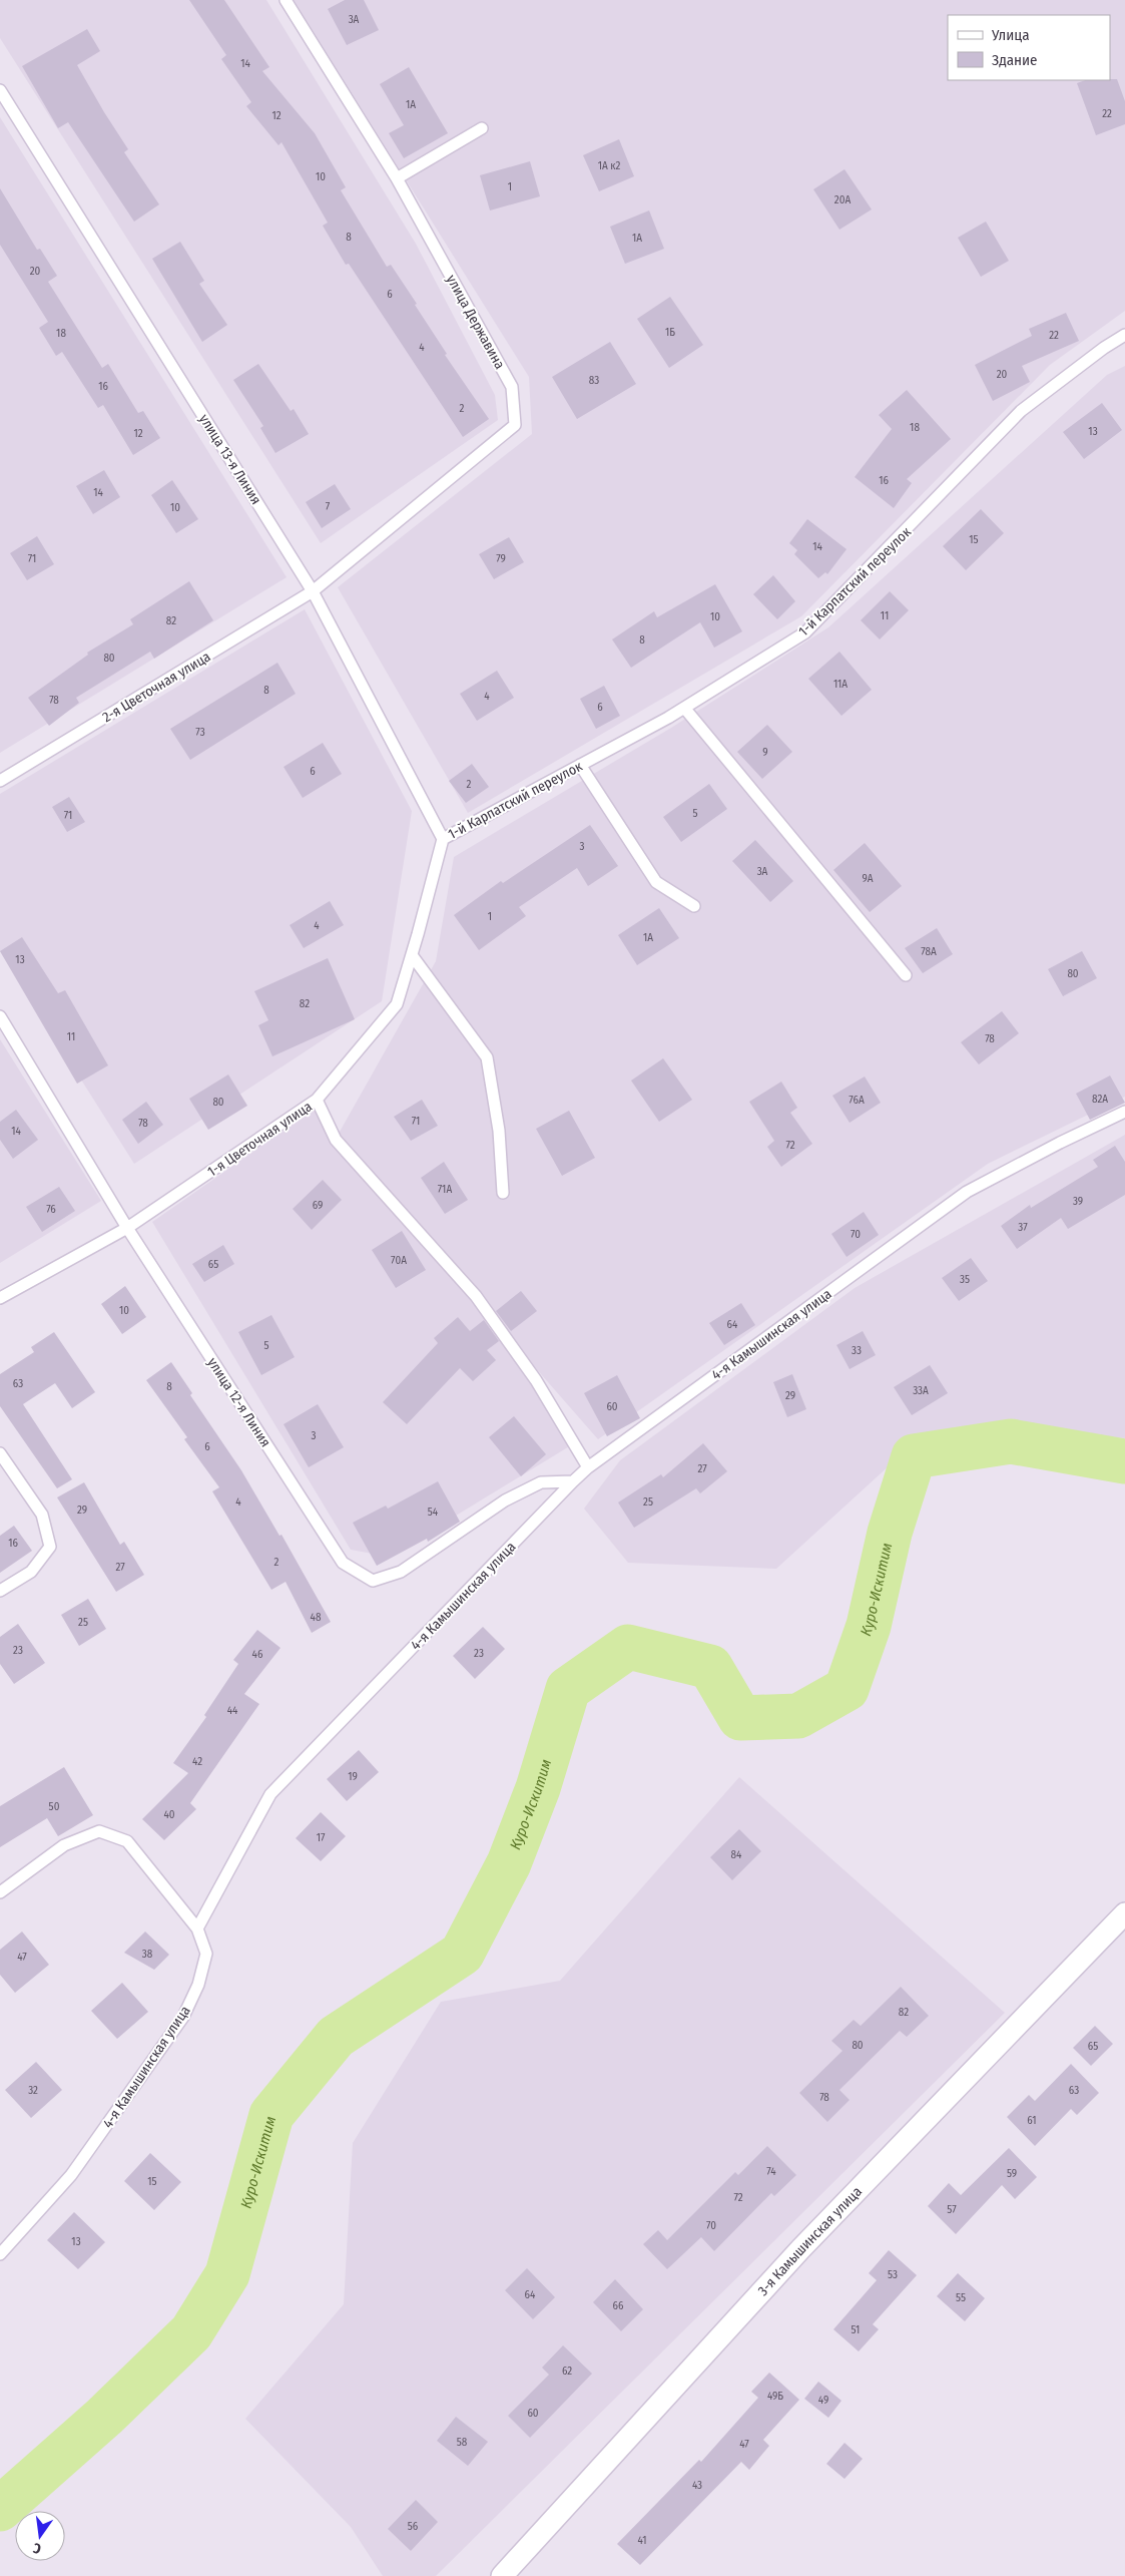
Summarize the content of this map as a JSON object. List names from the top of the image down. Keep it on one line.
{"streets":{"street":["3-я Камышинская улица"],"lane":["улица Державина","улица 13-я Линия","1-й Карпатский переулок","2-я Цветочная улица","1-я Цветочная улица","4-я Камышинская улица","улица 12-я Линия"]},"crossings":[["улица Державина","улица 13-я Линия"],["улица Державина","2-я Цветочная улица"],["улица 13-я Линия","1-й Карпатский переулок"],["улица 13-я Линия","2-я Цветочная улица"],["улица 13-я Линия","1-я Цветочная улица"],["1-й Карпатский переулок","1-я Цветочная улица"],["1-я Цветочная улица","улица 12-я Линия"],["4-я Камышинская улица","улица 12-я Линия"]],"water":["Куро-Искитим"],"house_numbers":["3А","14","1А","22","12","1А к2","10","1","20А","8","1А","20","6","1Б","18","22","4","20","83","16","2","18","13","12","16","14","7","10","15","14","71","79","11","10","82","8","80","11А","8","4","78","6","73","9","6","2","5","71","3","3А","9А","1","4","1А","78А","13","80","82","11","78","82А","76А","80","71","78","14","72","71А","39","69","76","37","70","70А","65","35","10","64","5","33","63","8","33А","29","60","3","6","27","4","25","29","54","16","2","27","48","25","23","23","46","44","42","19","50","40","17","84","38","47","82","80","65","32","63","78","61","74","59","15","72","57","70","13","53","64","55","66","51","62","49Б","49","60","58","47","43","56","41"],"legend":["Улица","Здание"],"north":"bottom"}
